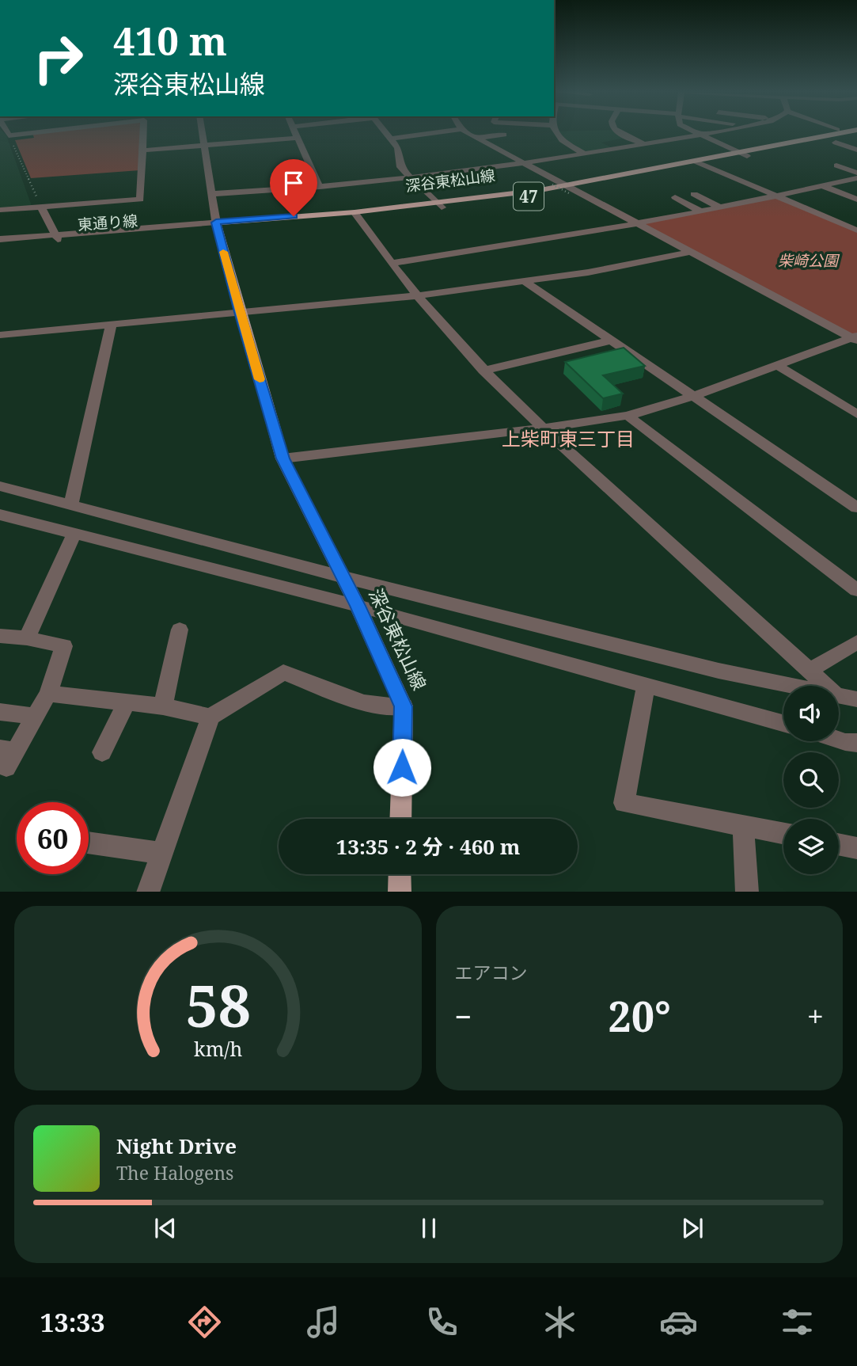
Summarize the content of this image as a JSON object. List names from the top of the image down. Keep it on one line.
{"streets":{"main road":["深谷東松山線","47"],"street":["東通り線"]},"crossings":[["深谷東松山線","東通り線"]],"districts":["上柴町東三丁目"],"parks":["柴崎公園"],"page":{"turn":["410 m","深谷東松山線"],"limit":"60","trip":"13:35 · 2 分 · 460 m","tile":"エアコン","heat":["−","20°","+"],"song":["Night Drive","The Halogens"],"tabs":"13:33","gauge":["58","km/h"]}}
